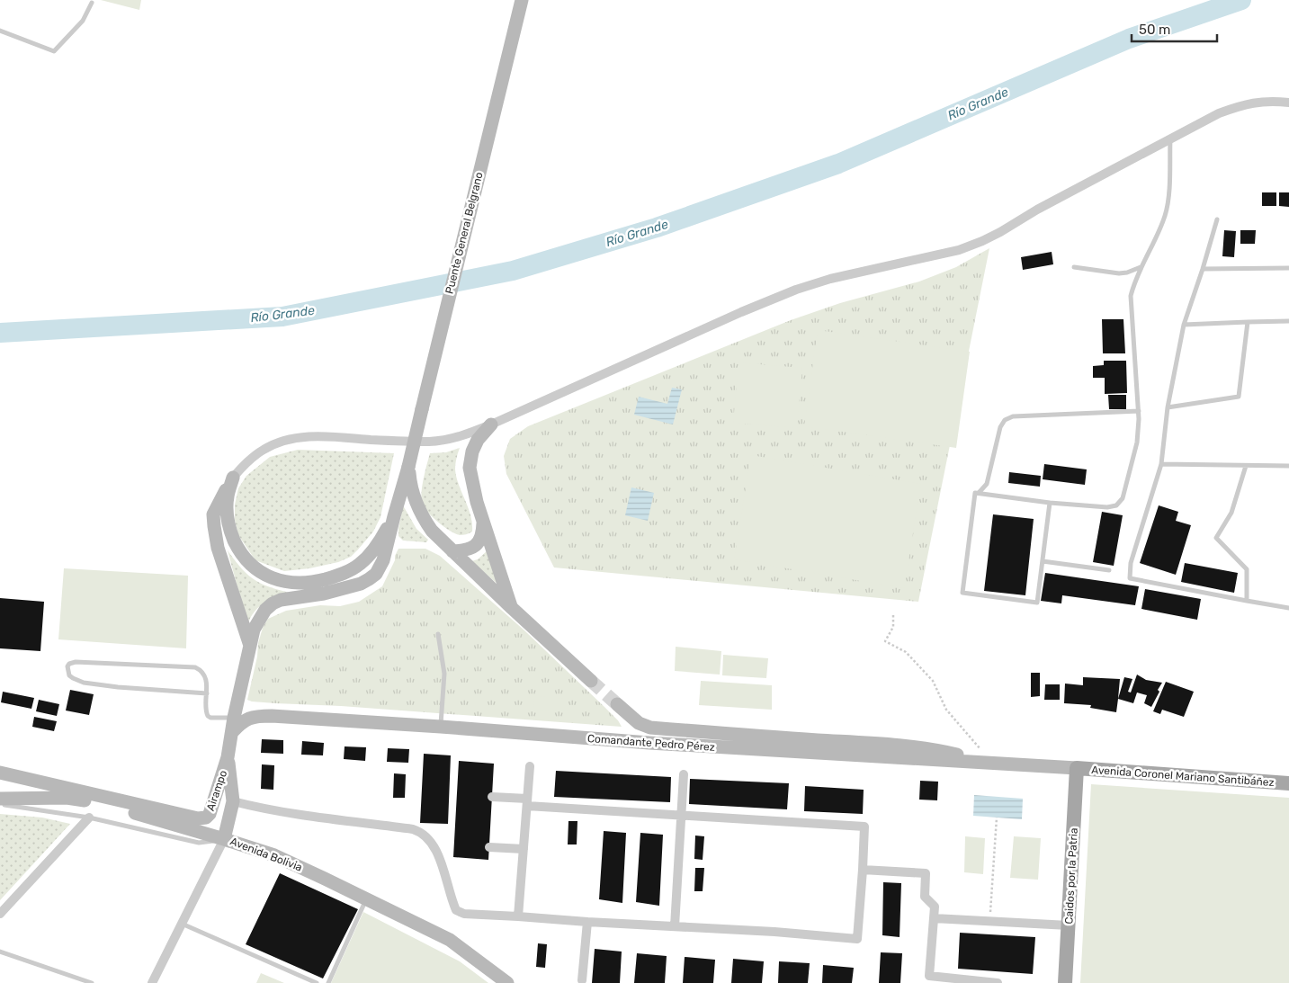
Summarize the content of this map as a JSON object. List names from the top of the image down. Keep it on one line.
{"streets":{"main road":["Puente General Belgrano","Comandante Pedro Pérez","Avenida Coronel Mariano Santibáñez","Airampo","Avenida Bolivia","Caidos por la Patria"]},"crossings":[["Puente General Belgrano","Airampo"],["Comandante Pedro Pérez","Avenida Coronel Mariano Santibáñez"],["Comandante Pedro Pérez","Airampo"],["Comandante Pedro Pérez","Caidos por la Patria"],["Avenida Coronel Mariano Santibáñez","Caidos por la Patria"],["Airampo","Avenida Bolivia"]],"water":["Río Grande"],"scale_bar":"50 m"}
